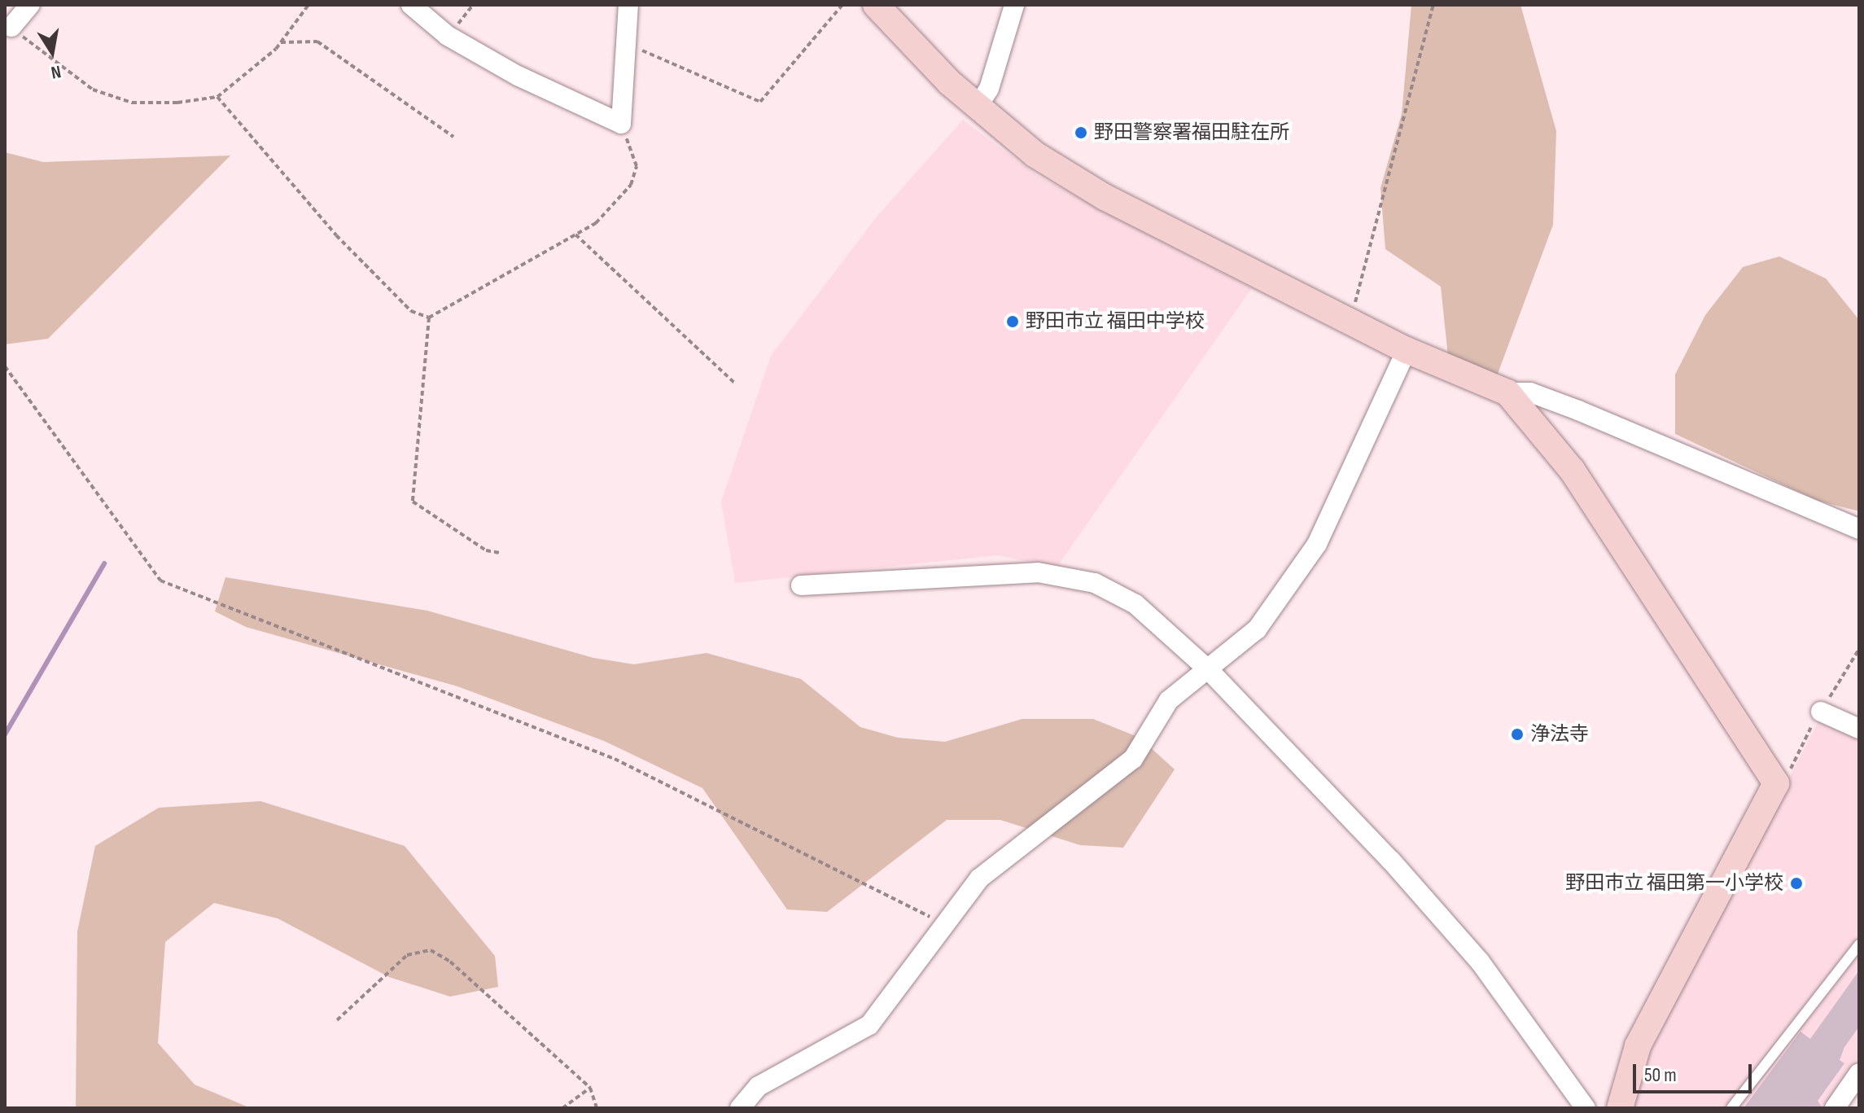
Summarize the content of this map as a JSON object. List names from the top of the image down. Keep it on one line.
{"places":["野田警察署福田駐在所","野田市立 福田中学校","浄法寺","野田市立 福田第一小学校"],"scale_bar":"50 m","north":"bottom"}
